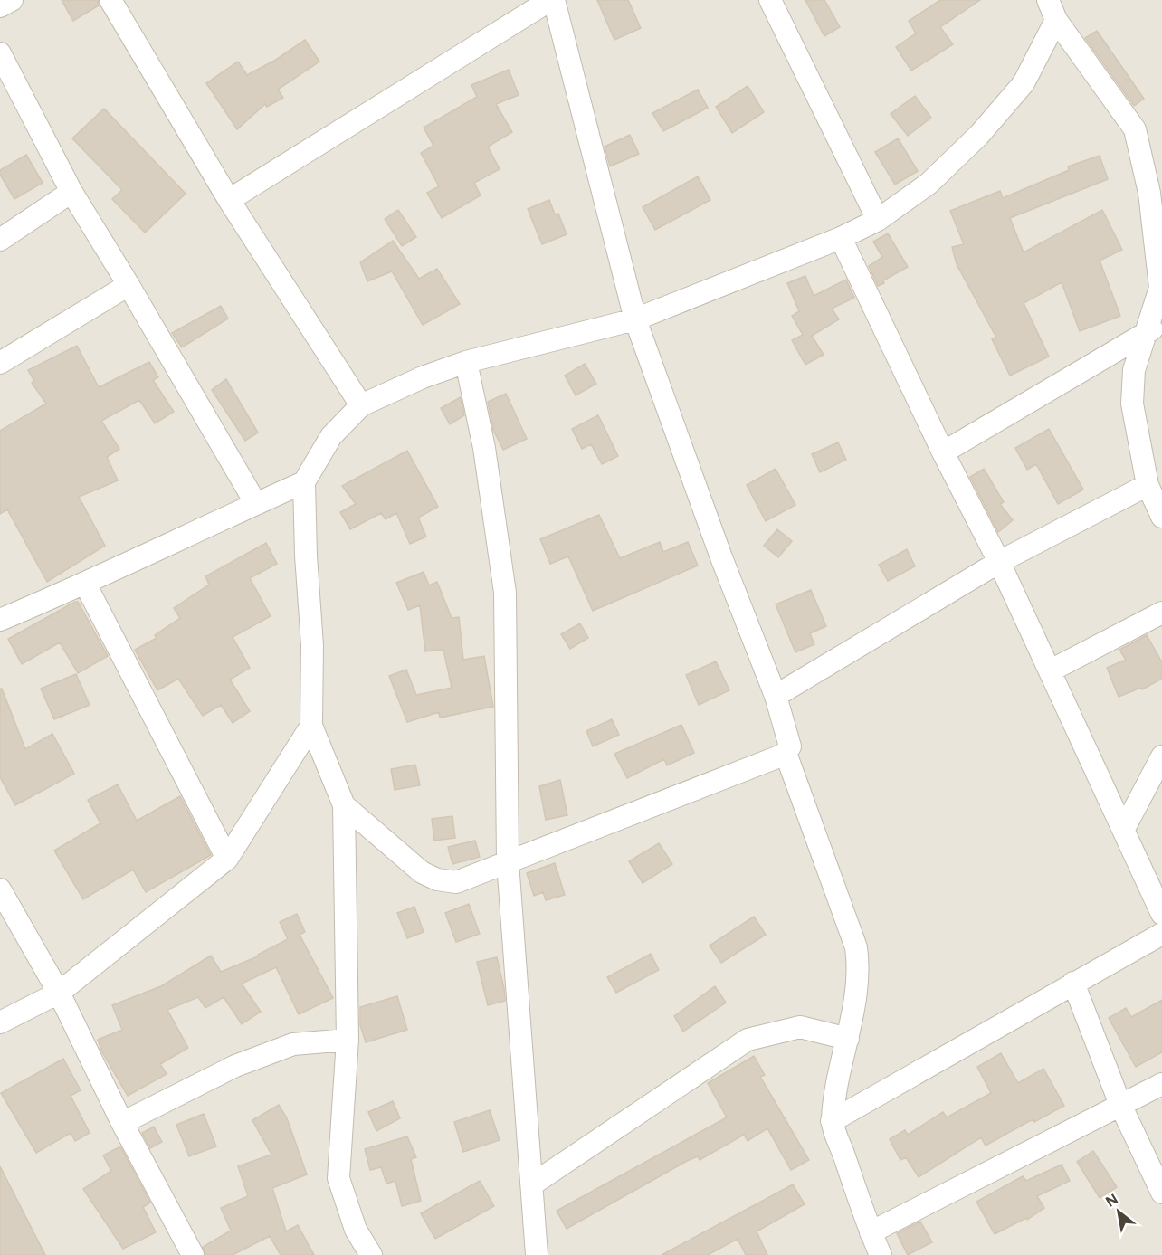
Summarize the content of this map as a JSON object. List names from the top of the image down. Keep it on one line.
{"north":"top left"}
